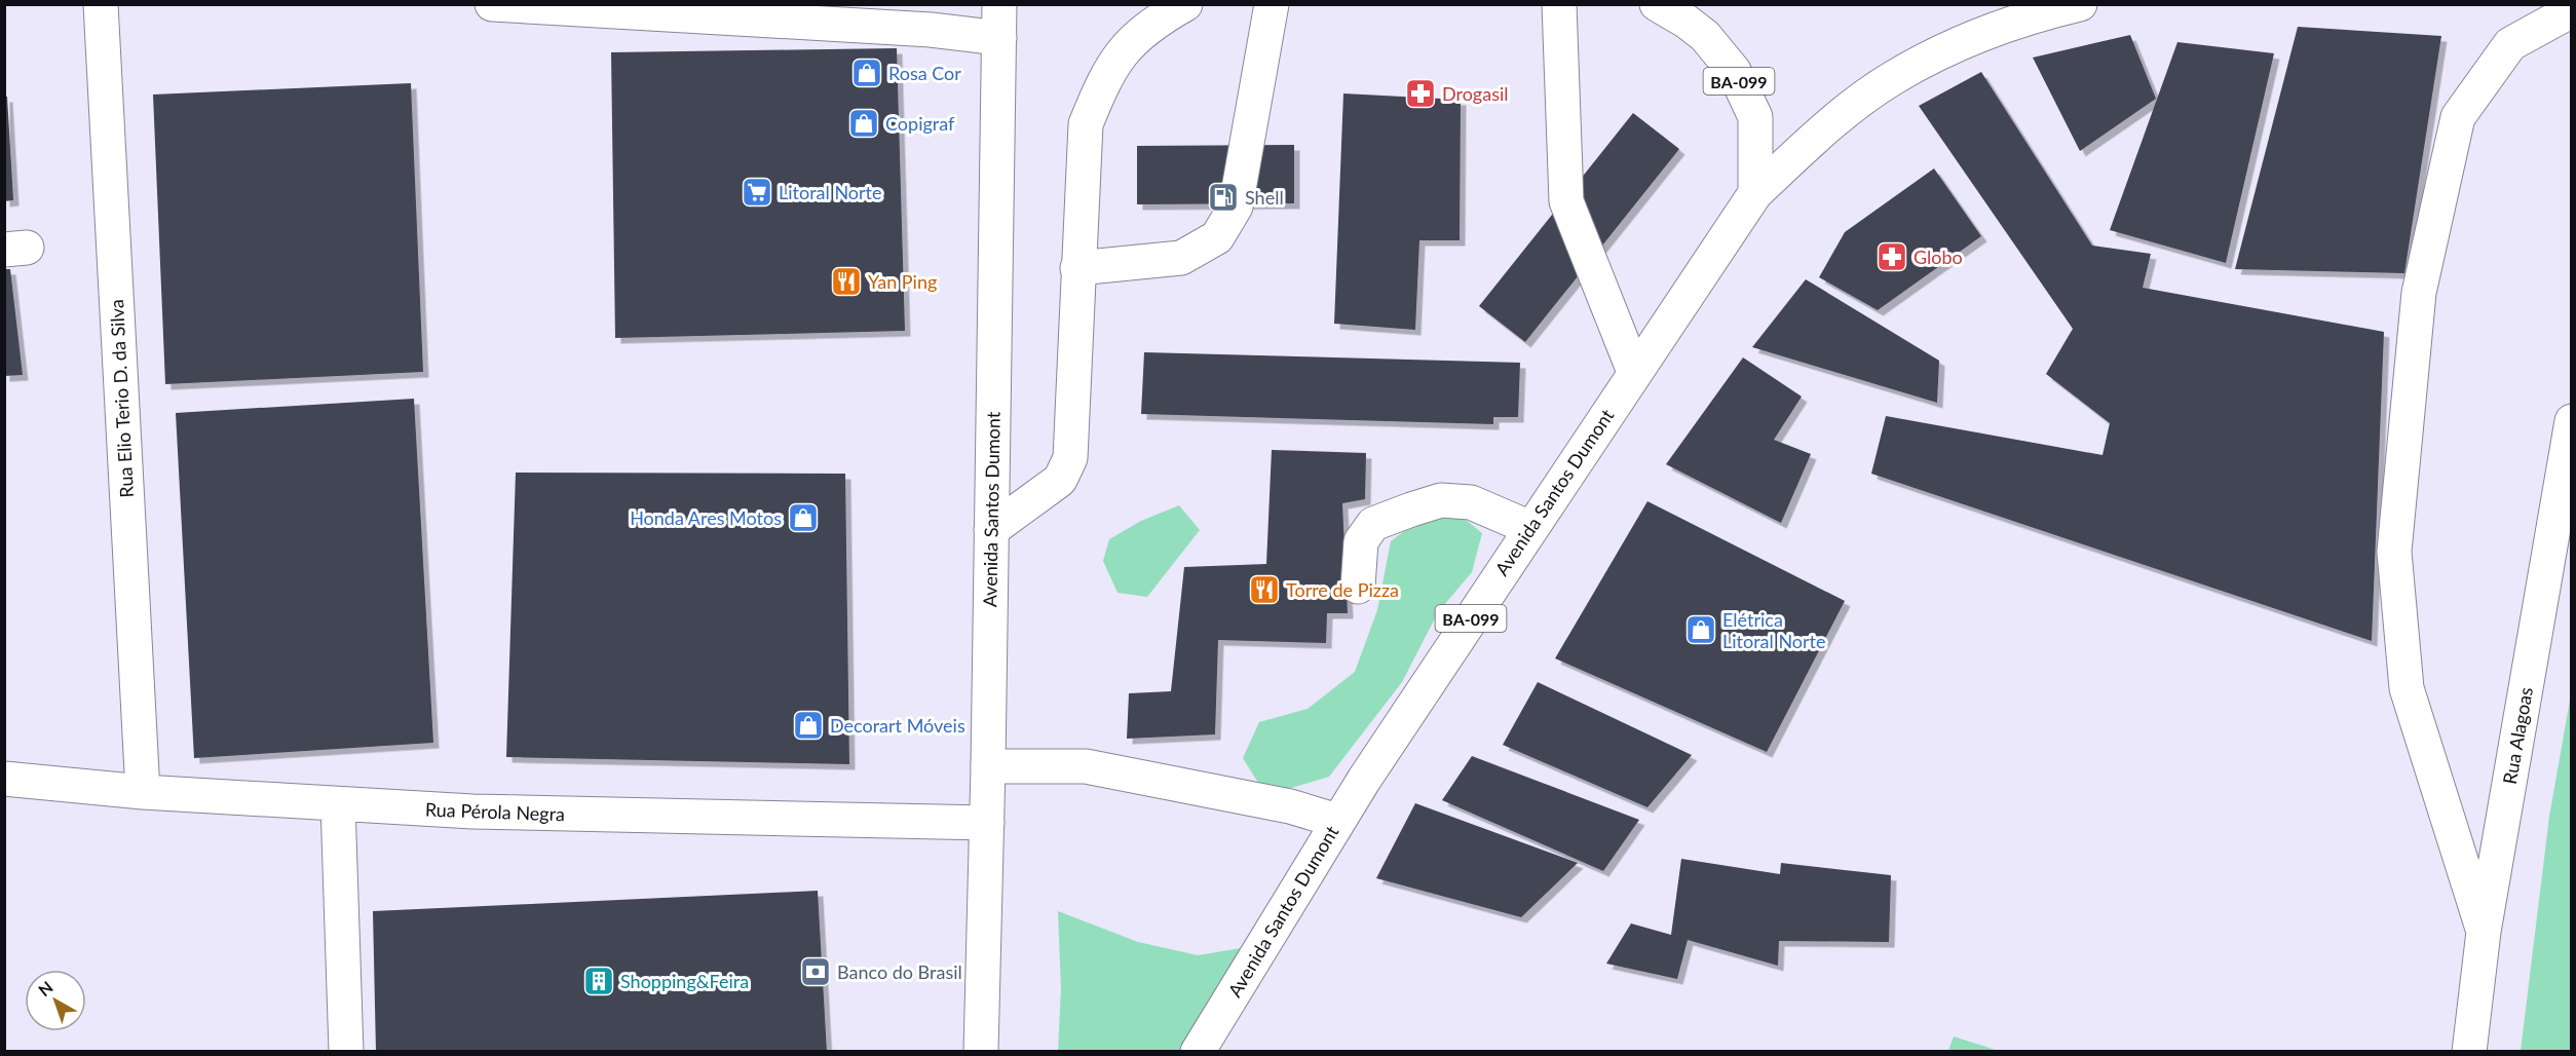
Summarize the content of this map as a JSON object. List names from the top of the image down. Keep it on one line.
{"streets":{"main road":["BA-099","Rua Elio Terio D. da Silva","Avenida Santos Dumont","Rua Alagoas","Rua Pérola Negra"]},"crossings":[["BA-099","Avenida Santos Dumont"],["Rua Elio Terio D. da Silva","Rua Pérola Negra"],["Avenida Santos Dumont","Rua Pérola Negra"]],"places":{"shop":["Rosa Cor","Copigraf","Honda Ares Motos","Elétrica Litoral Norte","Decorart Móveis"],"pharmacy":["Drogasil","Globo"],"supermarket":["Litoral Norte"],"fuel station":["Shell"],"restaurant":["Yan Ping","Torre de Pizza"],"bank":["Banco do Brasil"],"building":["Shopping&Feira"]},"north":"top left"}
